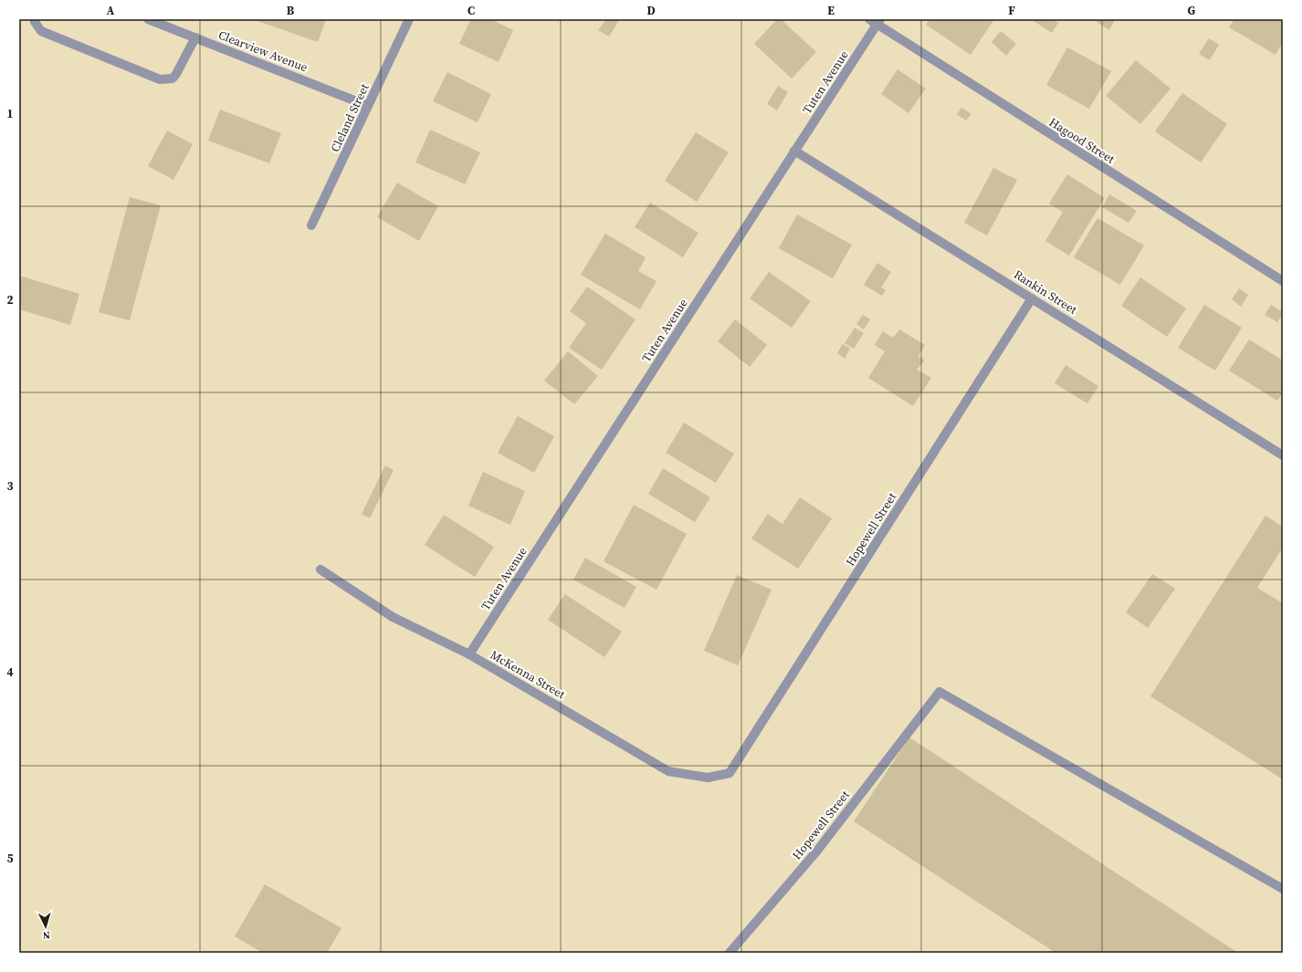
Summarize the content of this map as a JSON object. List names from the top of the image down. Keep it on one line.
{"streets":{"street":["Clearview Avenue","Tuten Avenue","Cleland Street","Hagood Street","Rankin Street","Hopewell Street","McKenna Street"]},"crossings":[["Clearview Avenue","Cleland Street"],["Tuten Avenue","Hagood Street"],["Tuten Avenue","Rankin Street"],["Tuten Avenue","McKenna Street"],["Rankin Street","Hopewell Street"],["Hopewell Street","McKenna Street"]],"north":"bottom","grid":{"columns":["A","B","C","D","E","F","G"],"rows":["1","2","3","4","5"]}}
